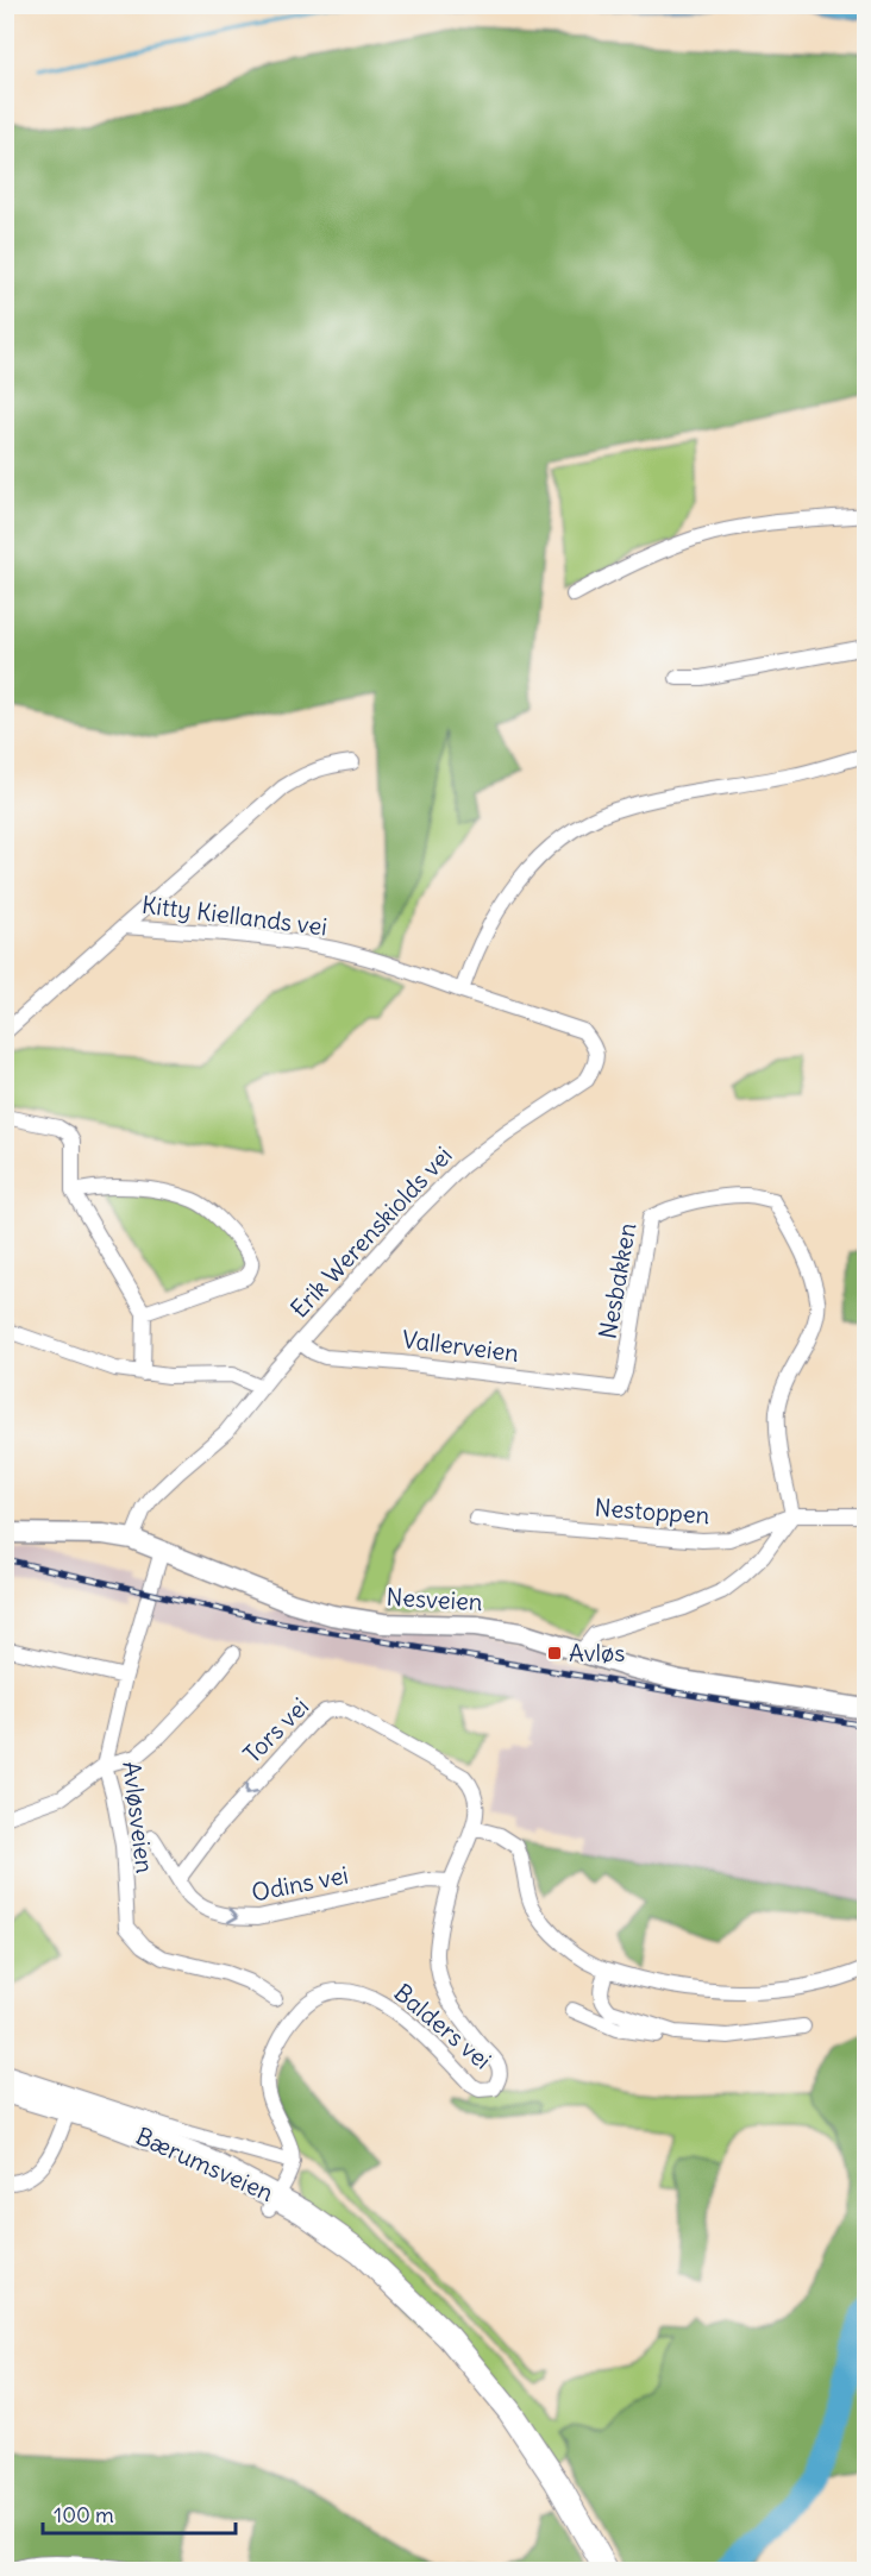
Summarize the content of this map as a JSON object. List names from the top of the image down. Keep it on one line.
{"streets":{"main road":["Bærumsveien"],"street":["Kitty Kiellands vei","Erik Werenskiolds vei","Nesbakken","Vallerveien","Nestoppen","Nesveien","Tors vei","Avløsveien","Odins vei","Balders vei"]},"crossings":[["Kitty Kiellands vei","Erik Werenskiolds vei"],["Erik Werenskiolds vei","Vallerveien"],["Erik Werenskiolds vei","Nesveien"],["Nesbakken","Vallerveien"],["Nesbakken","Nestoppen"],["Nesveien","Avløsveien"],["Tors vei","Odins vei"],["Tors vei","Balders vei"],["Odins vei","Balders vei"],["Balders vei","Bærumsveien"]],"one_way":["Odins vei"],"places":{"transit":["Avløs"]},"scale_bar":"100 m"}
